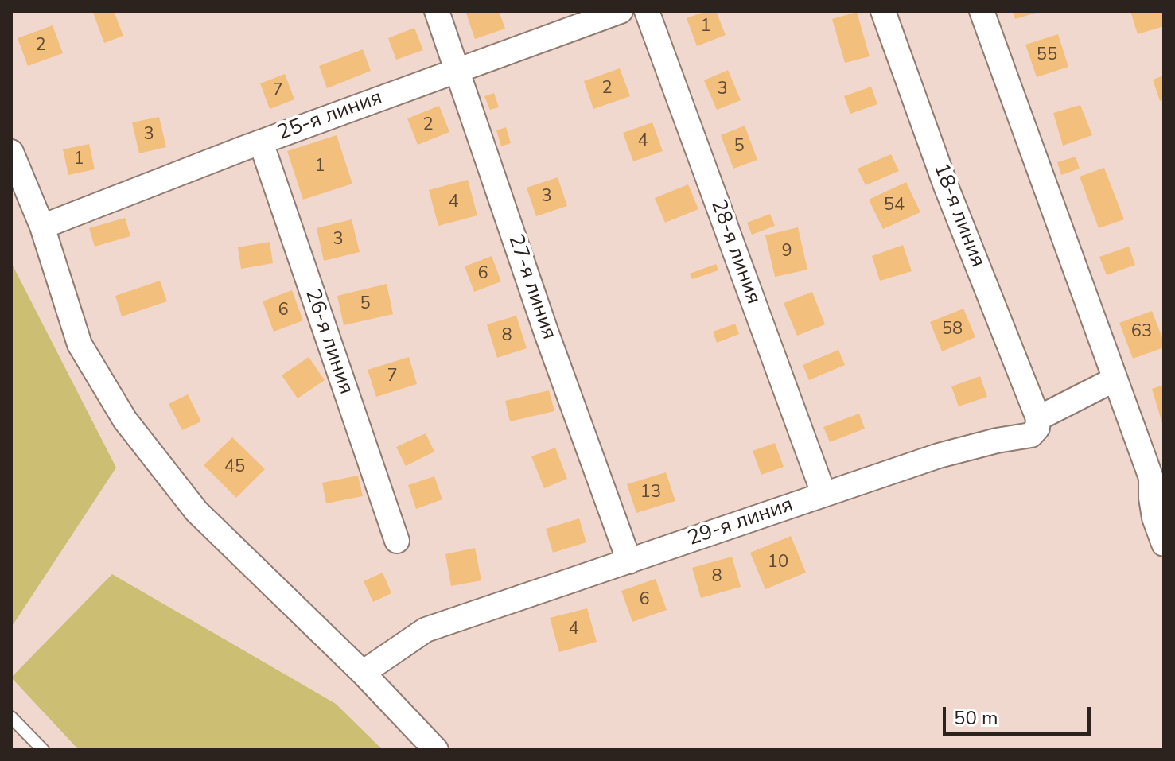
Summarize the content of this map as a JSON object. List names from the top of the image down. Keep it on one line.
{"streets":{"street":["25-я линия","18-я линия","28-я линия","27-я линия","26-я линия","29-я линия"]},"crossings":[["25-я линия","27-я линия"],["25-я линия","26-я линия"],["18-я линия","29-я линия"],["28-я линия","29-я линия"],["27-я линия","29-я линия"]],"house_numbers":["1","2","55","2","3","7","2","3","4","5","1","1","3","4","54","3","9","6","5","6","58","63","8","7","45","13","10","8","6","4"],"scale_bar":"50 m"}
